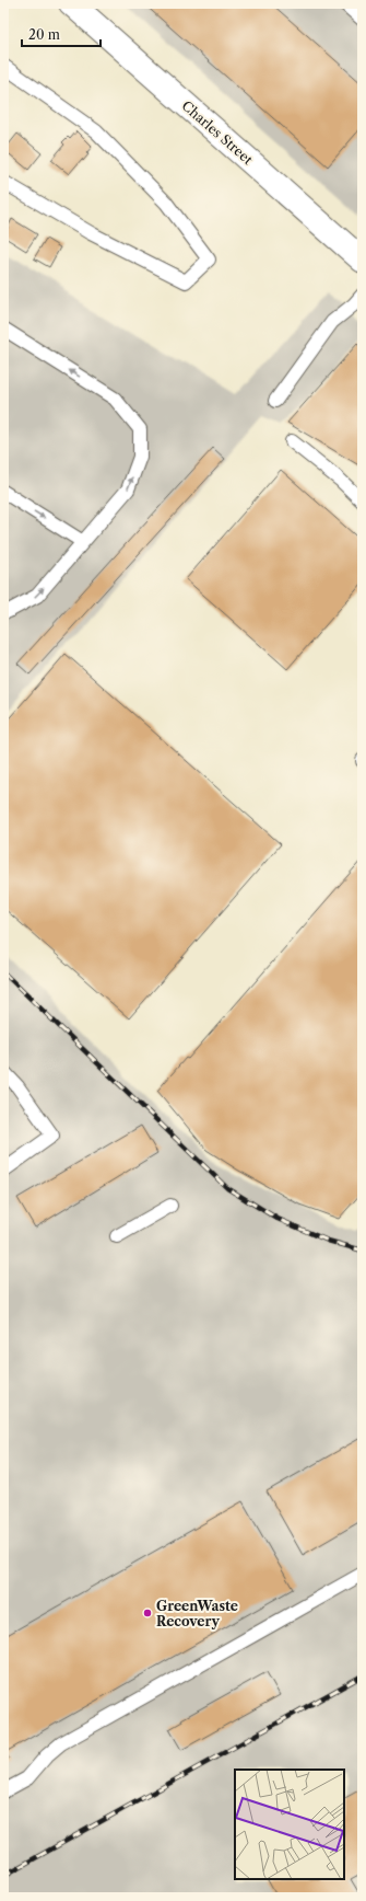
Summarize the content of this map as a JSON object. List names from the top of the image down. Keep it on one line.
{"streets":{"street":["Charles Street"]},"places":["GreenWaste Recovery"],"scale_bar":"20 m"}
